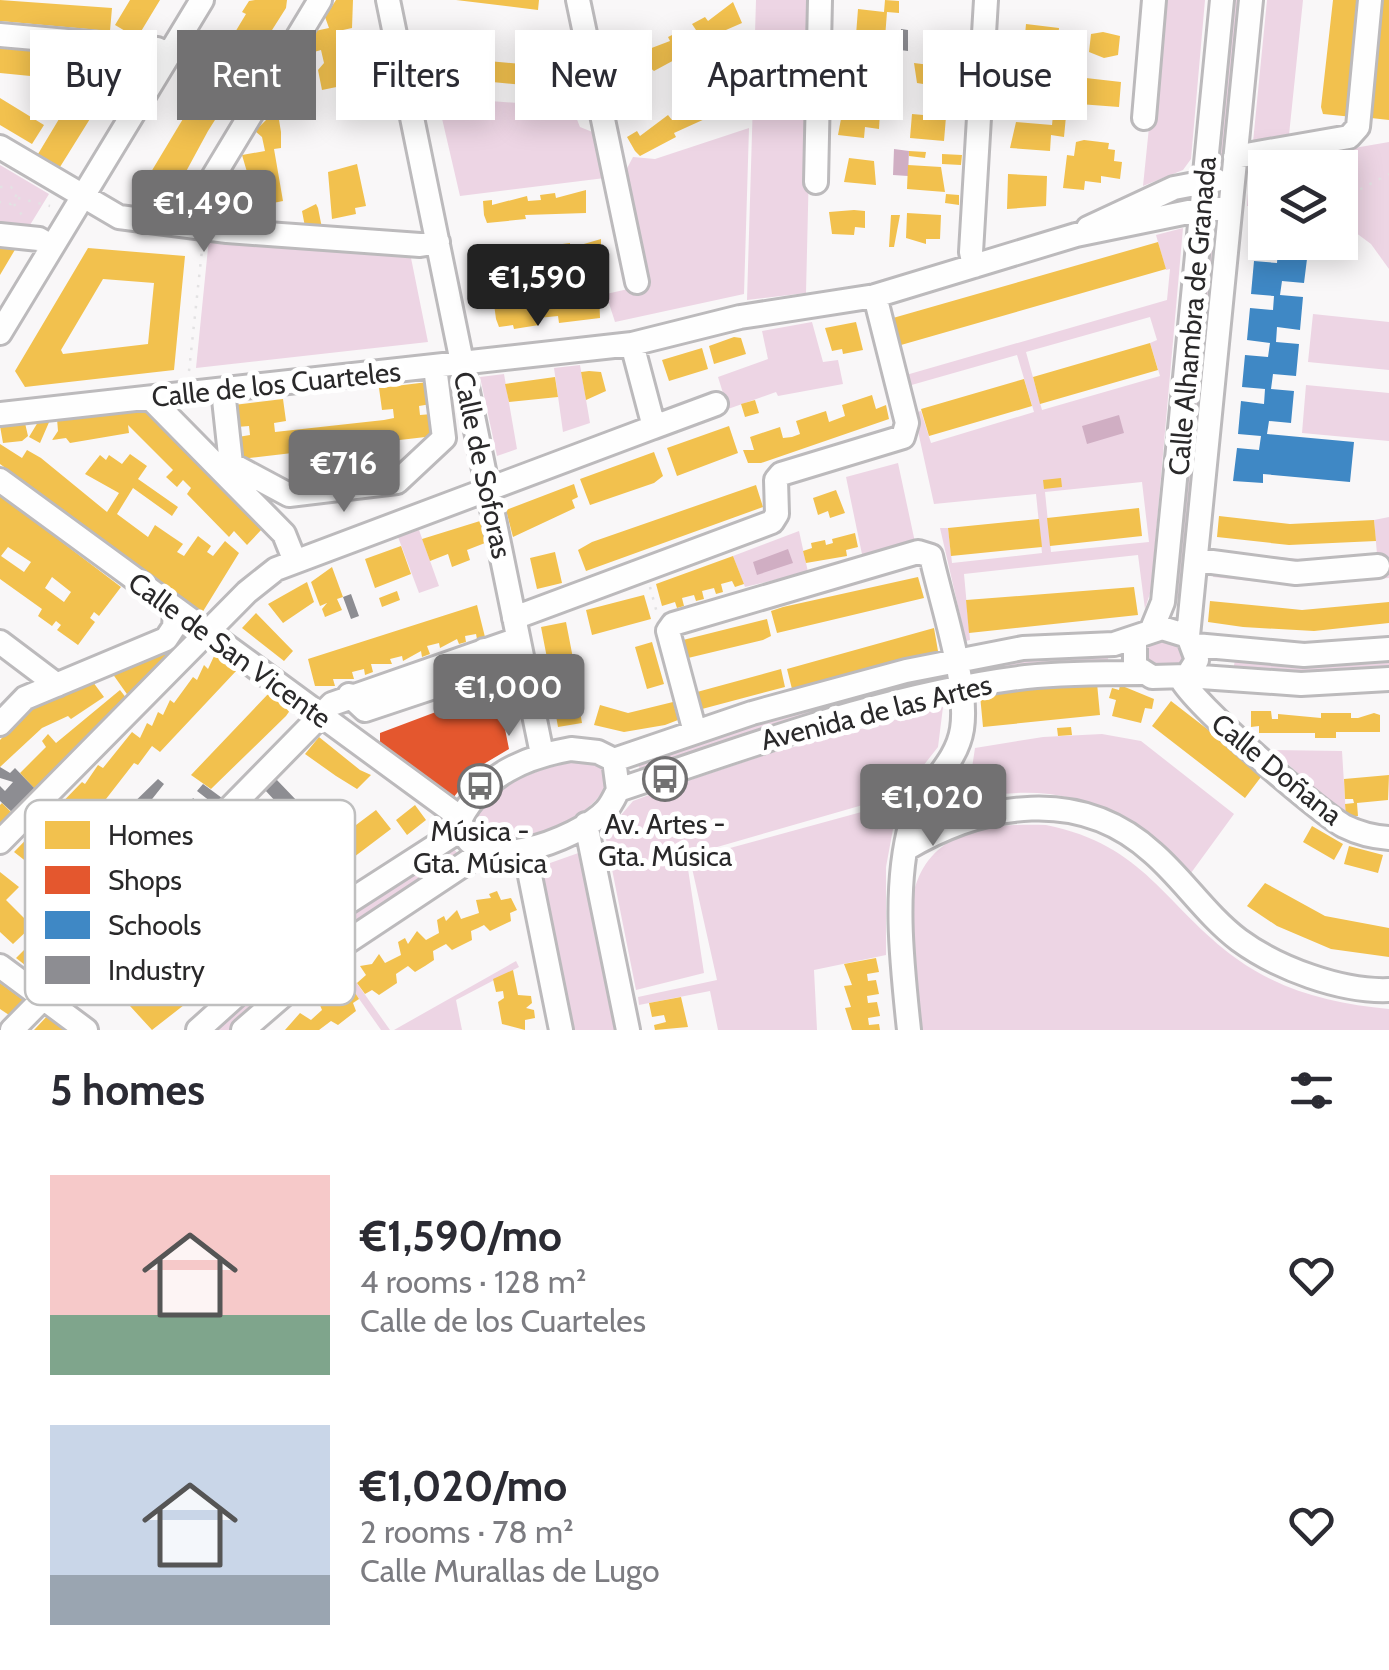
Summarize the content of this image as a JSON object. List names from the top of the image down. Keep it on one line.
{"streets":{"street":["Calle Alhambra de Granada","Calle de los Cuarteles","Calle de Soforas","Calle de San Vicente","Avenida de las Artes","Calle Doñana"]},"crossings":[["Calle Alhambra de Granada","Calle de los Cuarteles"],["Calle Alhambra de Granada","Avenida de las Artes"],["Calle Alhambra de Granada","Calle Doñana"],["Calle de los Cuarteles","Calle de Soforas"],["Avenida de las Artes","Calle Doñana"]],"places":{"bus stop":["Av. Artes - Gta. Música","Música - Gta. Música"]},"legend":["Homes","Shops","Schools","Industry"],"page":{"chip":["Buy","Rent","Filters","New","Apartment","House"],"price":["€1,490","€1,590","€716","€1,000","€1,020"],"heading":"5 homes","list":[{"name":"€1,590/mo","note":"4 rooms · 128 m² · Calle de los Cuarteles"},{"name":"€1,020/mo","note":"2 rooms · 78 m² · Calle Murallas de Lugo"}]}}
